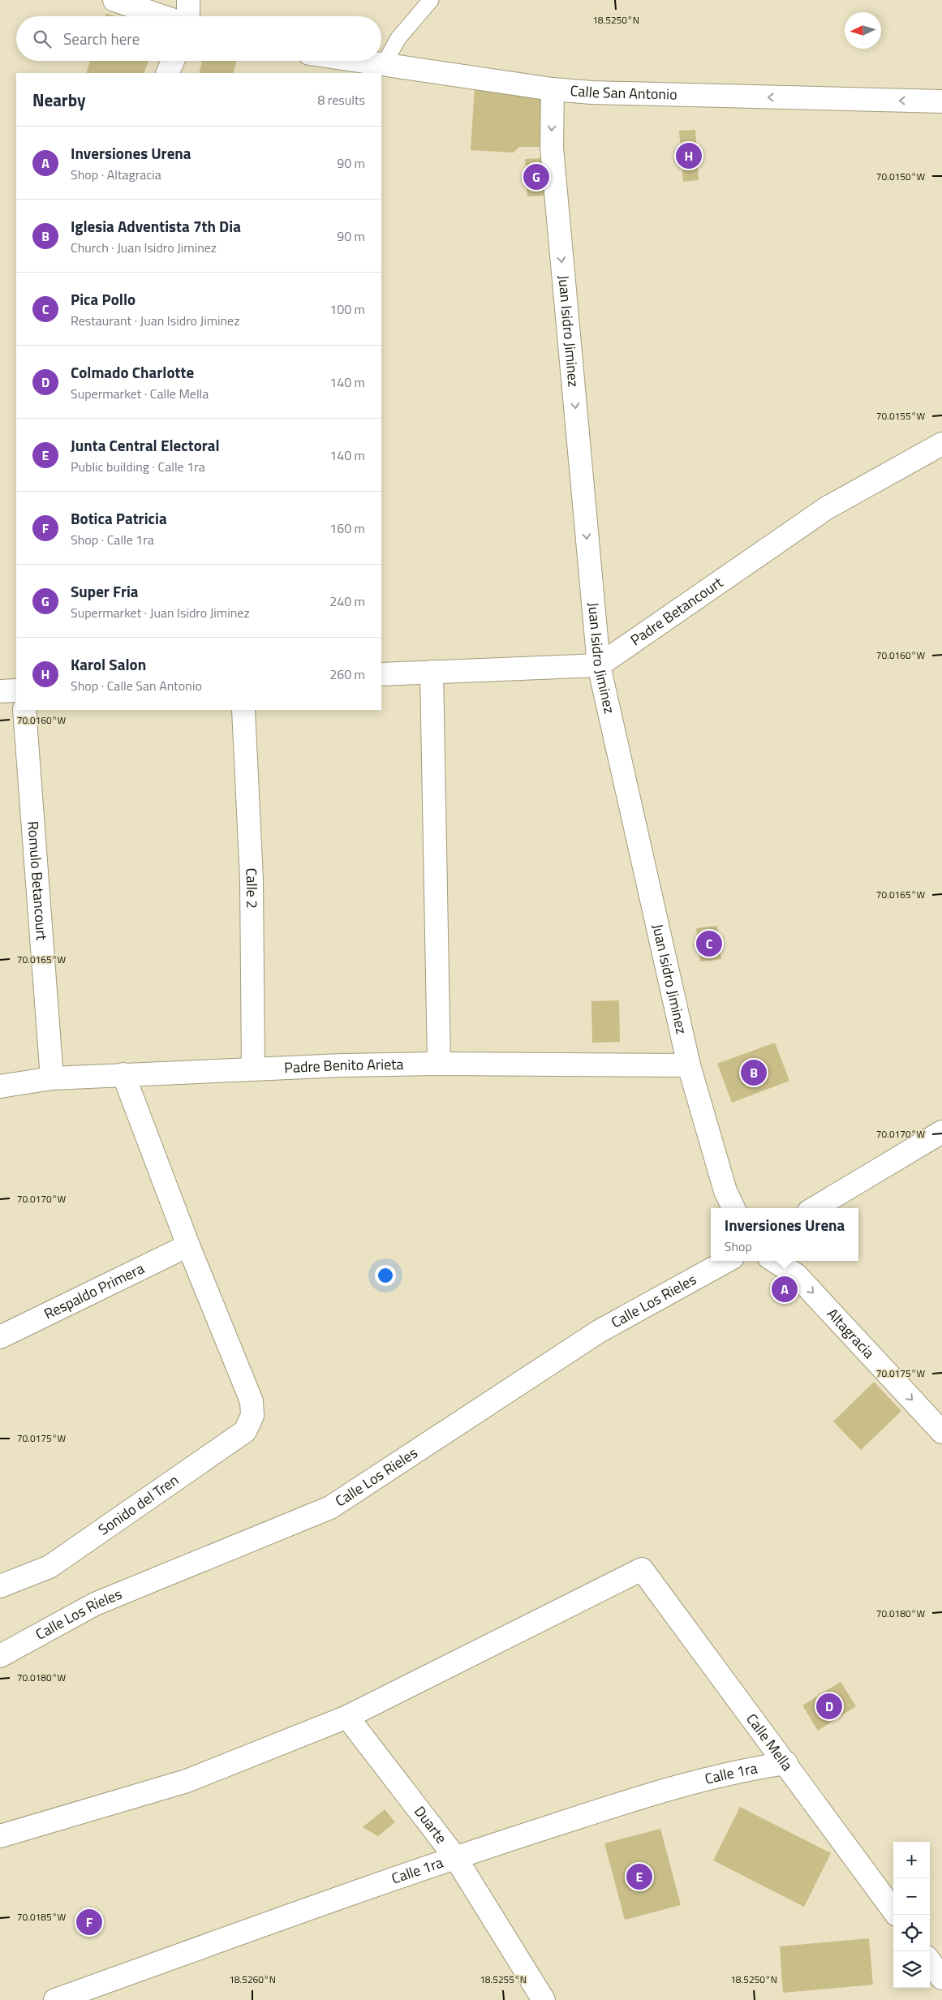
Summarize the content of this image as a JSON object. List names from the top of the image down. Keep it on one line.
{"streets":{"street":["Calle San Antonio","Juan Isidro Jiminez","Padre Betancourt","Romulo Betancourt","Calle 2","Padre Benito Arieta","Respaldo Primera","Calle Los Rieles","Altagracia","Sonido del Tren","Calle Mella","Calle 1ra","Duarte"]},"crossings":[["Calle San Antonio","Juan Isidro Jiminez"],["Juan Isidro Jiminez","Padre Betancourt"],["Juan Isidro Jiminez","Padre Benito Arieta"],["Romulo Betancourt","Padre Benito Arieta"],["Calle 2","Padre Benito Arieta"],["Respaldo Primera","Sonido del Tren"],["Calle Mella","Calle 1ra"],["Calle Mella","Duarte"],["Calle 1ra","Duarte"]],"one_way":["Calle San Antonio","Juan Isidro Jiminez","Altagracia"],"north":"left","page":{"search":"Search here","heading":["Nearby","8 results"],"list":[{"mark":"A","name":"Inversiones Urena","note":"Shop · Altagracia","value":"90 m"},{"mark":"B","name":"Iglesia Adventista 7th Dia","note":"Church · Juan Isidro Jiminez","value":"90 m"},{"mark":"C","name":"Pica Pollo","note":"Restaurant · Juan Isidro Jiminez","value":"100 m"},{"mark":"D","name":"Colmado Charlotte","note":"Supermarket · Calle Mella","value":"140 m"},{"mark":"E","name":"Junta Central Electoral","note":"Public building · Calle 1ra","value":"140 m"},{"mark":"F","name":"Botica Patricia","note":"Shop · Calle 1ra","value":"160 m"},{"mark":"G","name":"Super Fria","note":"Supermarket · Juan Isidro Jiminez","value":"240 m"},{"mark":"H","name":"Karol Salon","note":"Shop · Calle San Antonio","value":"260 m"}],"pins":["H","G","C","B","A","D","E","F"],"popup":["Inversiones Urena","Shop"],"map_buttons":["+","−"]},"coordinates":["18.5250°N","70.0150°W","70.0155°W","70.0160°W","70.0165°W","70.0170°W","70.0175°W","70.0180°W","70.0185°W","18.5260°N","18.5255°N"]}
